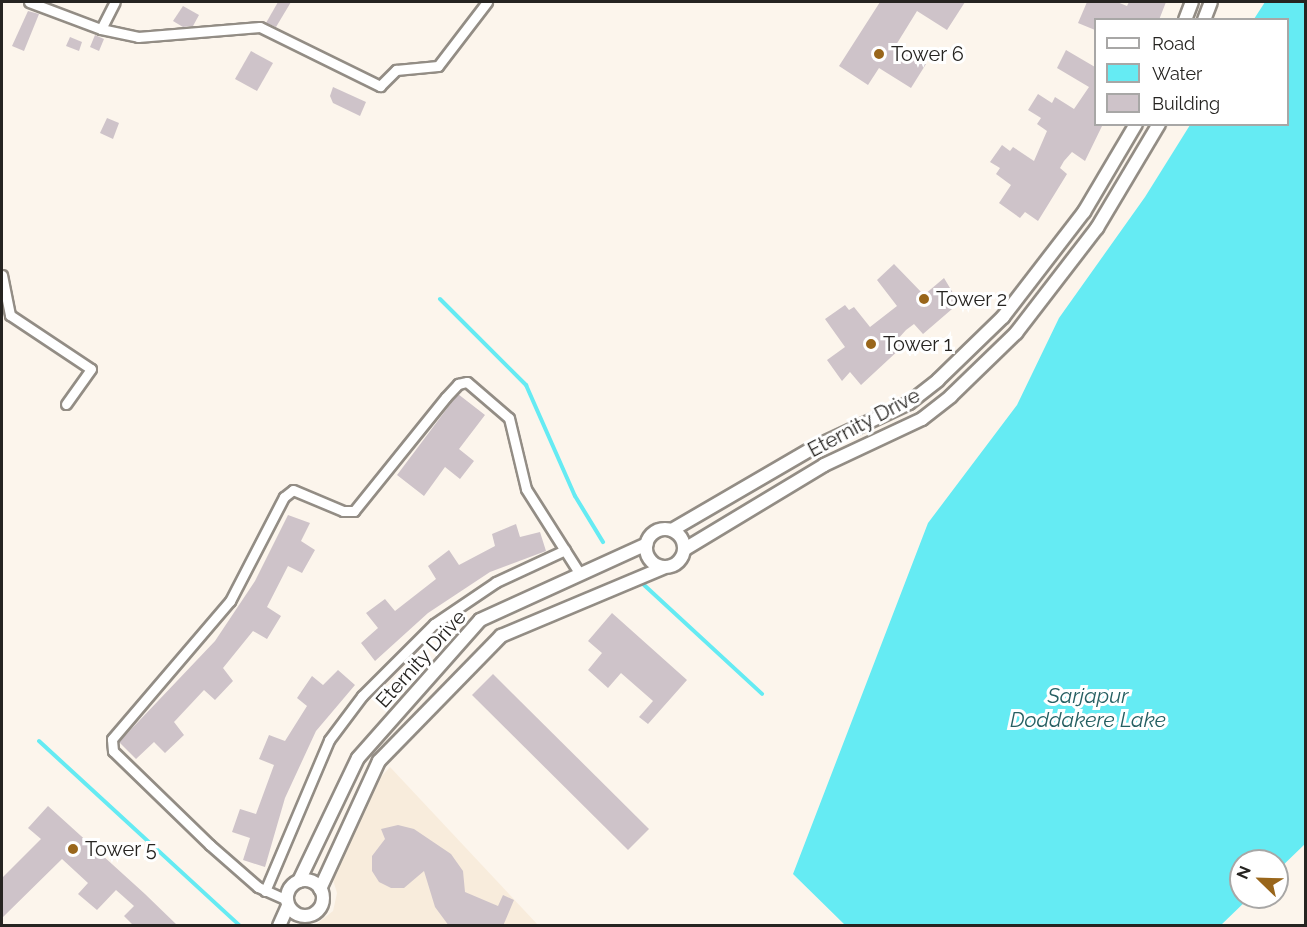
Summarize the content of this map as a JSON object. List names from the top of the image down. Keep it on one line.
{"streets":{"street":["Eternity Drive"]},"water":["Sarjapur Doddakere Lake"],"places":["Tower 6","Tower 2","Tower 1","Tower 5"],"legend":["Road","Water","Building"],"north":"top left"}
